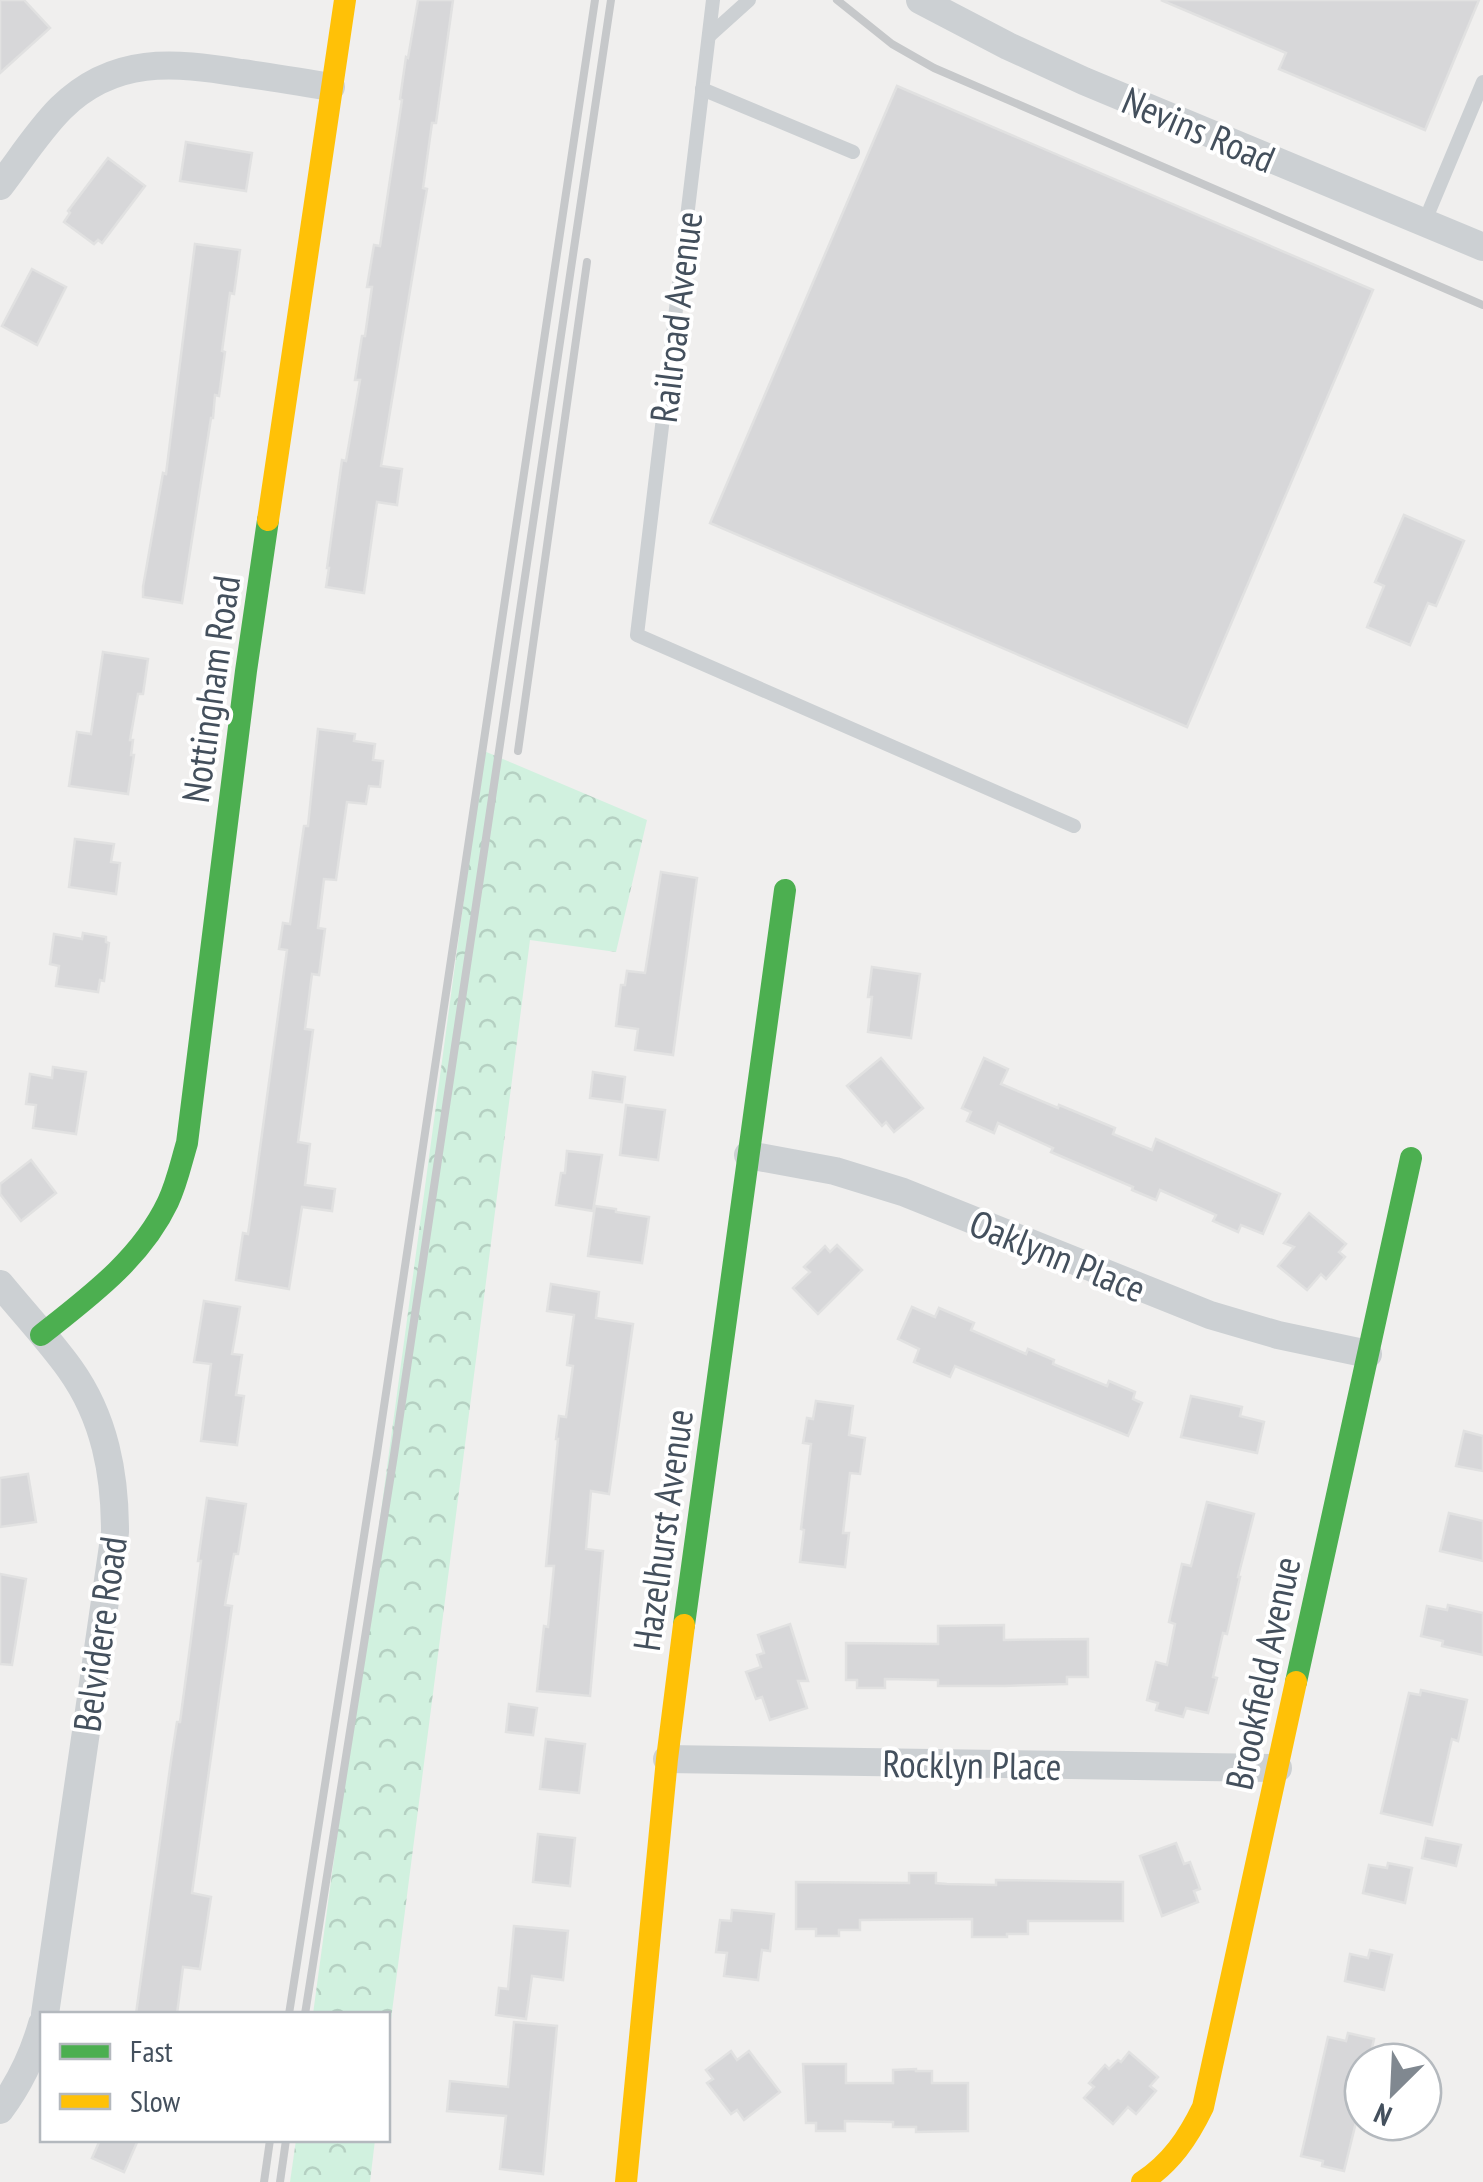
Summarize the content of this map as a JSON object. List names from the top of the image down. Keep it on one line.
{"streets":{"street":["Nevins Road","Nottingham Road","Oaklynn Place","Hazelhurst Avenue","Belvidere Road","Brookfield Avenue","Rocklyn Place"],"lane":["Railroad Avenue"]},"crossings":[["Nottingham Road","Belvidere Road"],["Oaklynn Place","Hazelhurst Avenue"],["Oaklynn Place","Brookfield Avenue"],["Hazelhurst Avenue","Rocklyn Place"],["Brookfield Avenue","Rocklyn Place"]],"legend":["Fast","Slow"],"north":"bottom left"}
